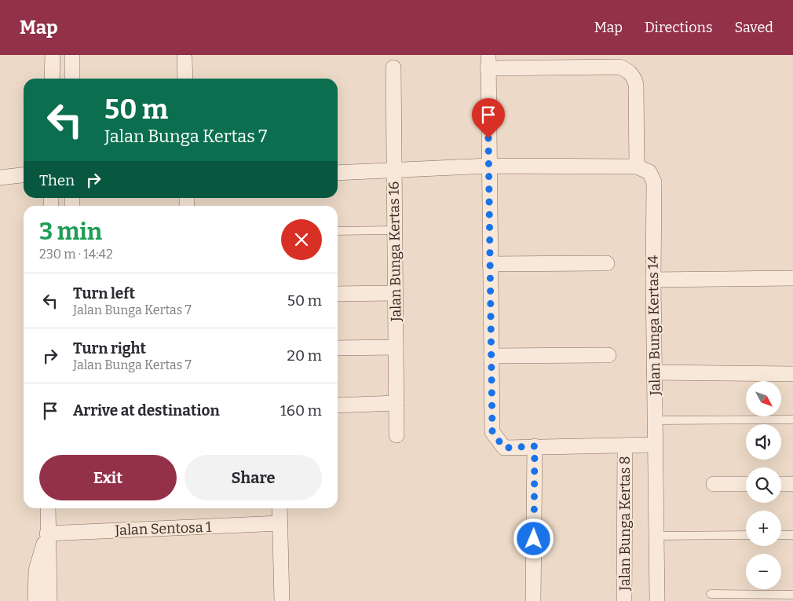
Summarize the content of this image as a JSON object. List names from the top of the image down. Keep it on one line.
{"streets":{"street":["Jalan Bunga Kertas 16","Jalan Bunga Kertas 14","Jalan Bunga Kertas 8","Jalan Sentosa 1"]},"north":"bottom right","page":{"header":"Map","nav":["Map","Directions","Saved"],"turn":["50 m","Jalan Bunga Kertas 7"],"then":"Then","heading":["3 min","230 m · 14:42"],"list":[{"name":"Turn left","note":"Jalan Bunga Kertas 7","value":"50 m"},{"name":"Turn right","note":"Jalan Bunga Kertas 7","value":"20 m"},{"name":"Arrive at destination","value":"160 m"}],"map_buttons":["+","−"],"buttons":["Exit","Share"]}}
